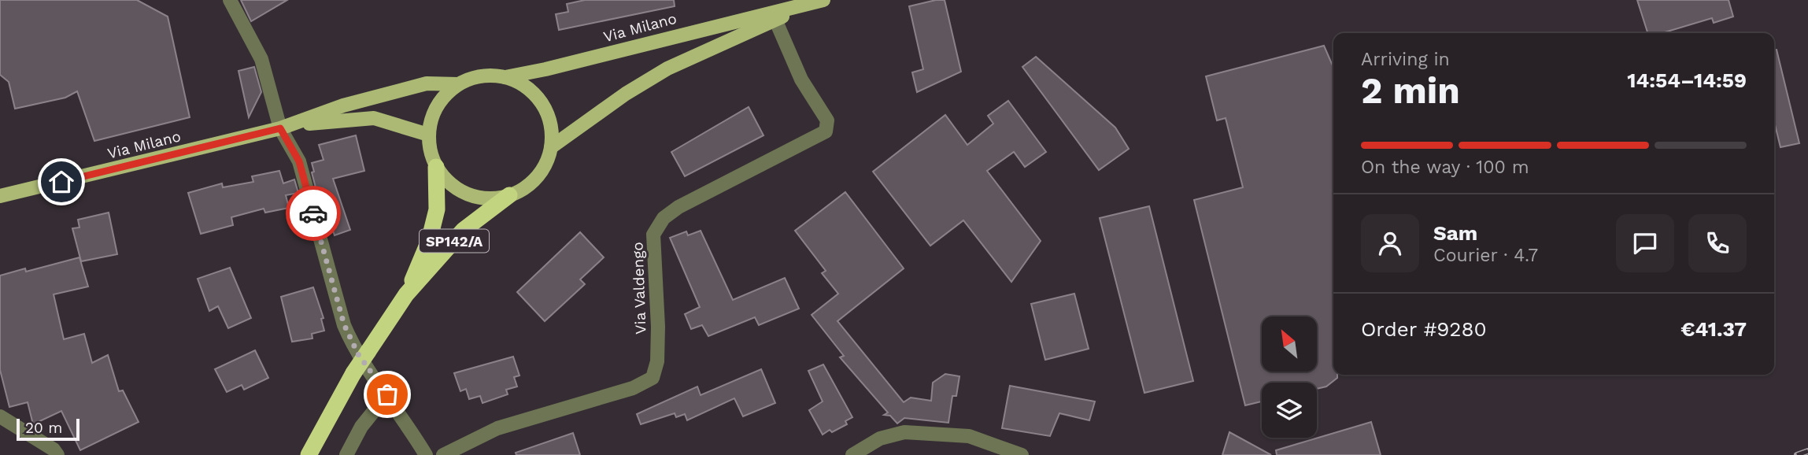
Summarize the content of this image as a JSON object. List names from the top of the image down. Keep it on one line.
{"streets":{"highway":["SP142/A"],"main road":["Via Milano"],"street":["Via Valdengo"]},"crossings":[["Via Milano","SP142/A"],["Via Milano","Via Valdengo"]],"scale_bar":"20 m","north":"top left","page":{"heading":["2 min","Arriving in","14:54–14:59"],"panel":["Sam","Courier · 4.7","Order #9280","€41.37"],"bar":"On the way · 100 m","scale":"20 m"}}
